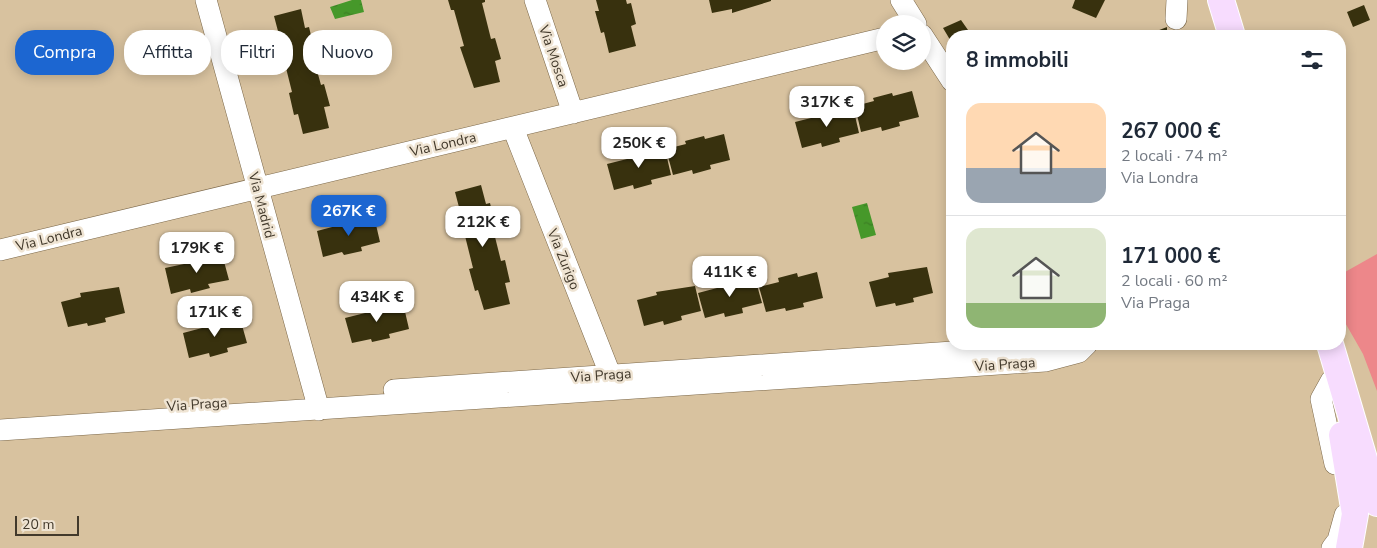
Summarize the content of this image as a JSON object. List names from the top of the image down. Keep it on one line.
{"streets":{"street":["Via Mosca","Via Londra","Via Madrid","Via Zurigo","Via Praga"]},"crossings":[["Via Mosca","Via Londra"],["Via Londra","Via Madrid"],["Via Londra","Via Zurigo"],["Via Madrid","Via Praga"],["Via Zurigo","Via Praga"]],"scale_bar":"20 m","page":{"chip":["Compra","Affitta","Filtri","Nuovo"],"heading":"8 immobili","price":["317K €","250K €","267K €","212K €","179K €","411K €","434K €","171K €"],"list":[{"name":"267 000 €","note":"2 locali · 74 m² · Via Londra"},{"name":"171 000 €","note":"2 locali · 60 m² · Via Praga"}],"scale":"20 m"}}
